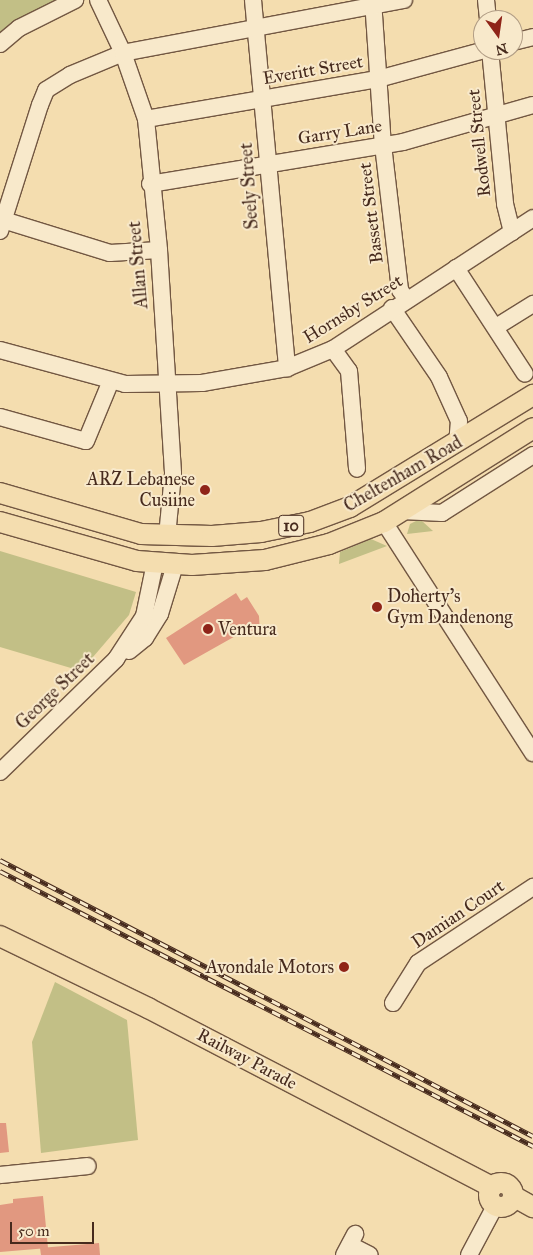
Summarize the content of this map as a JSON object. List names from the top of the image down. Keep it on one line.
{"streets":{"main road":["Cheltenham Road","10","Railway Parade"],"street":["Everitt Street","Garry Lane","Rodwell Street","Seely Street","Bassett Street","Allan Street","Hornsby Street","George Street","Damian Court"]},"crossings":[["Everitt Street","Seely Street"],["Everitt Street","Bassett Street"],["Everitt Street","Allan Street"],["Garry Lane","Rodwell Street"],["Garry Lane","Seely Street"],["Garry Lane","Bassett Street"],["Garry Lane","Allan Street"],["Rodwell Street","Hornsby Street"],["Seely Street","Hornsby Street"],["Bassett Street","Hornsby Street"],["Allan Street","Hornsby Street"],["Allan Street","Cheltenham Road"],["Cheltenham Road","George Street"]],"places":["ARZ Lebanese Cusiine","Doherty's Gym Dandenong","Ventura","Avondale Motors"],"scale_bar":"50 m","north":"bottom"}
